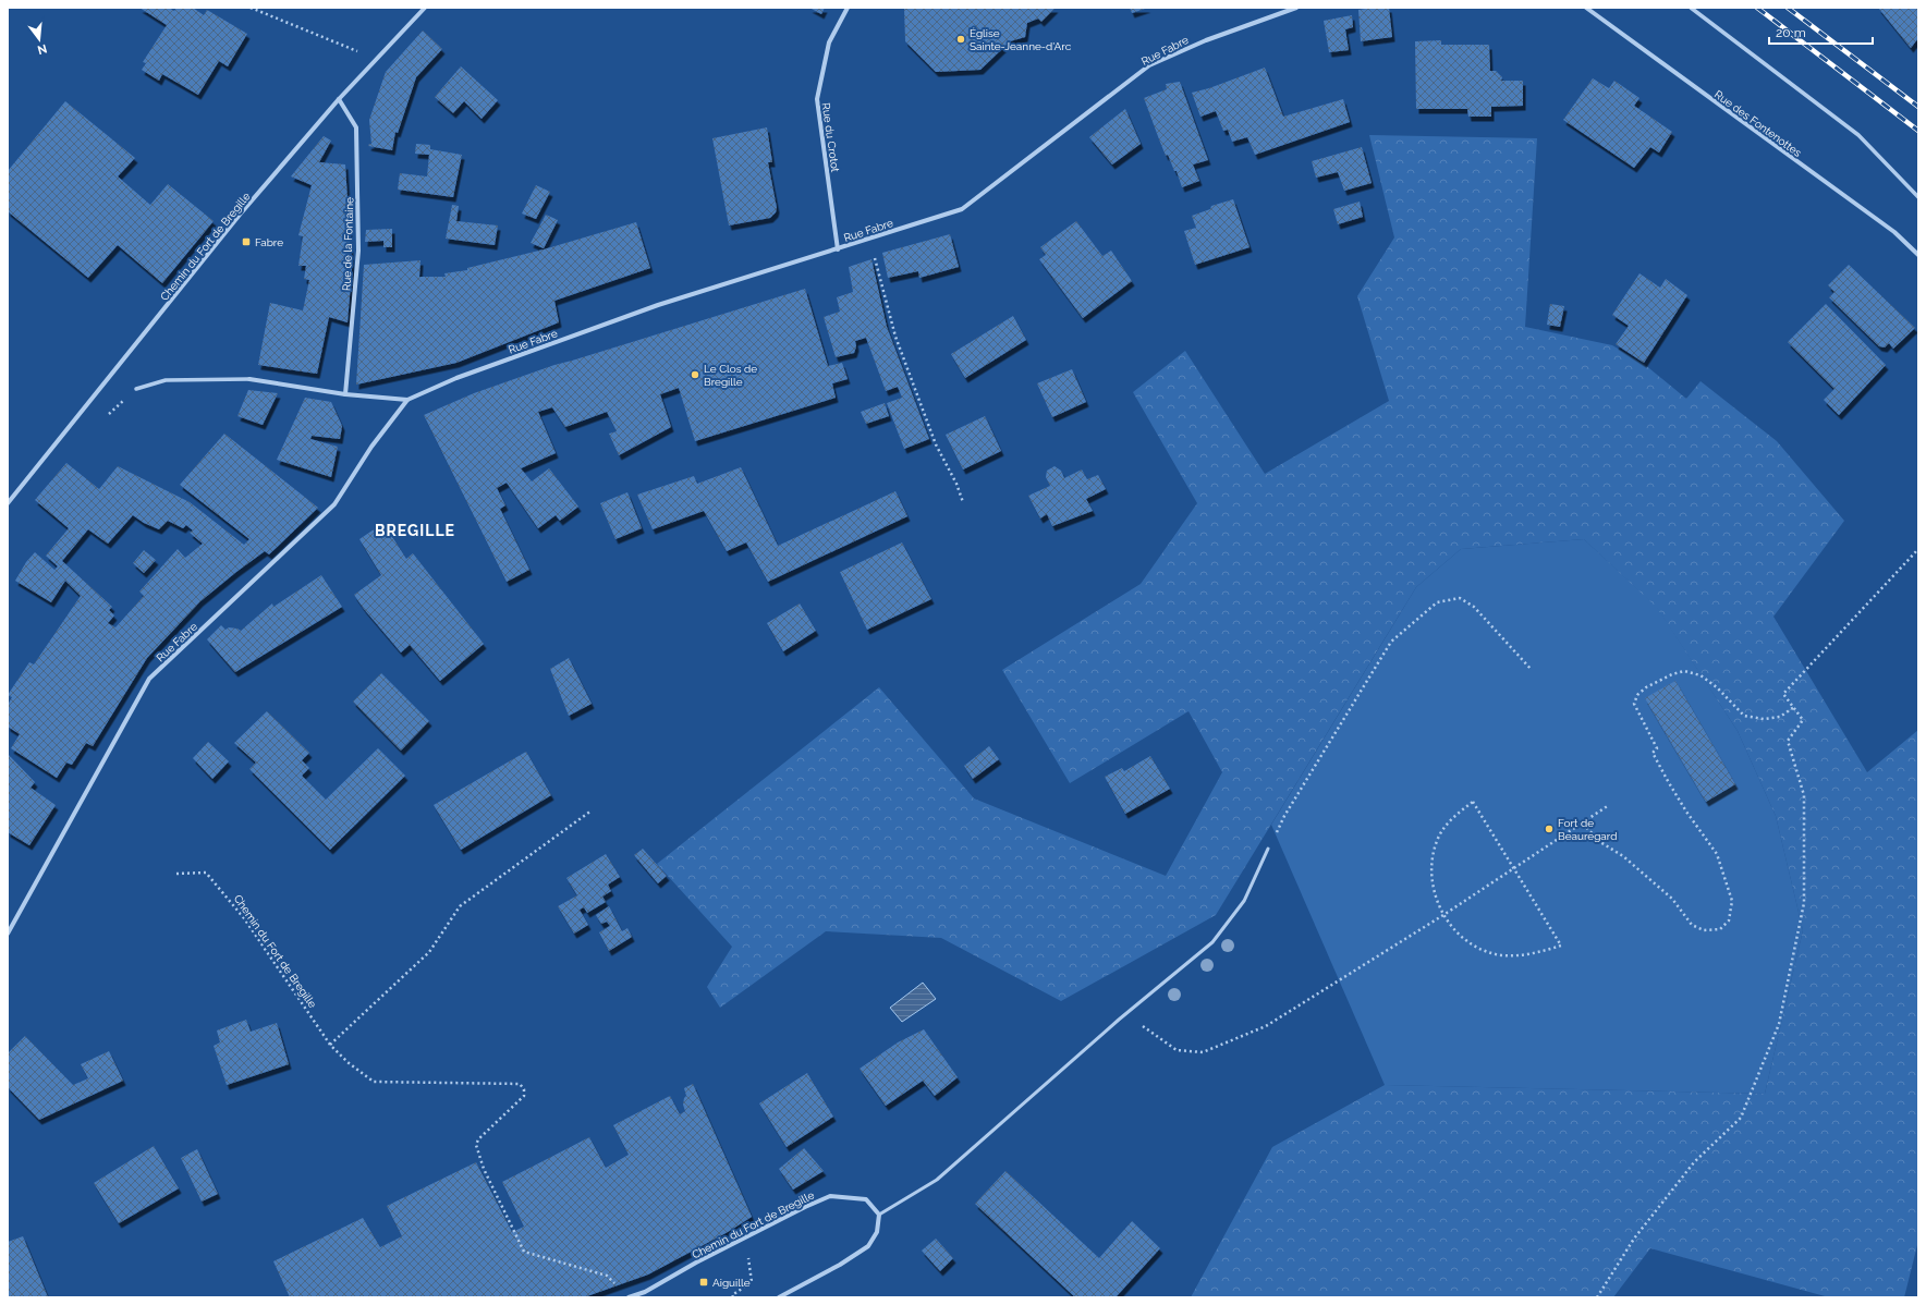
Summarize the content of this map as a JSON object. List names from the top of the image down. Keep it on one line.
{"streets":{"street":["Rue Fabre","Rue des Fontenottes","Rue du Crotot","Rue de la Fontaine","Chemin du Fort de Bregille"]},"crossings":[["Rue Fabre","Rue du Crotot"],["Rue Fabre","Rue de la Fontaine"],["Rue de la Fontaine","Chemin du Fort de Bregille"]],"districts":["BREGILLE"],"places":{"other":["Église Sainte-Jeanne-d'Arc","Le Clos de Bregille","Fort de Beauregard"],"transit":["Fabre","Aiguille"]},"scale_bar":"20 m","north":"bottom"}
